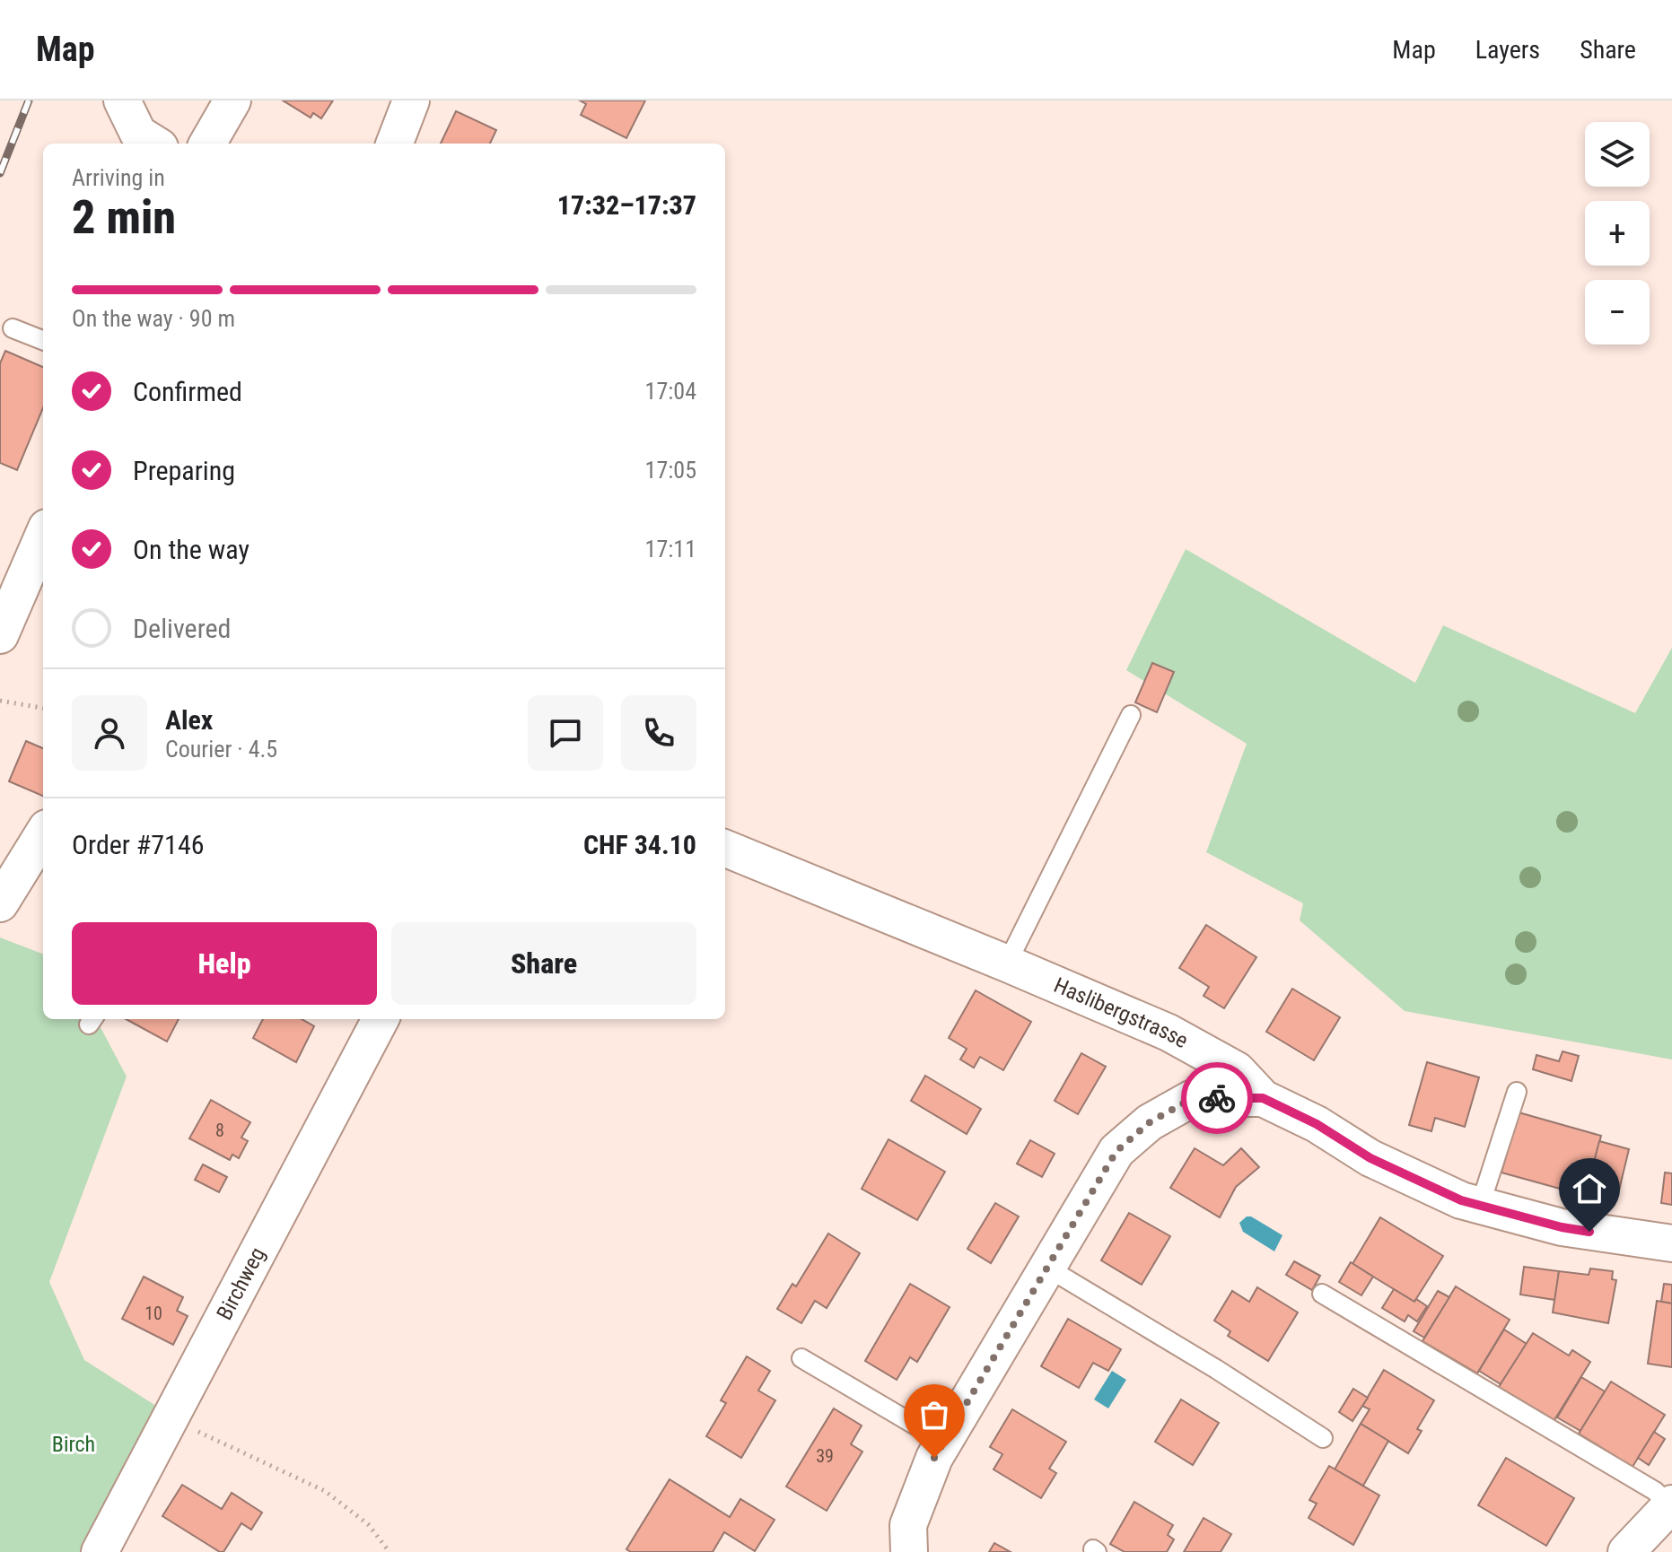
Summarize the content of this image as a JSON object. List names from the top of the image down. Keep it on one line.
{"streets":{"street":["Haslibergstrasse","Birchweg"]},"parks":["Birch"],"house_numbers":["8","10","39"],"page":{"header":"Map","nav":["Map","Layers","Share"],"map_buttons":["+","−"],"heading":["2 min","Arriving in","17:32–17:37"],"panel":["Alex","Courier · 4.5","Order #7146","CHF 34.10"],"bar":"On the way · 90 m","list":[["Confirmed","17:04"],["Preparing","17:05"],["On the way","17:11"],"Delivered"],"buttons":["Help","Share"]}}
